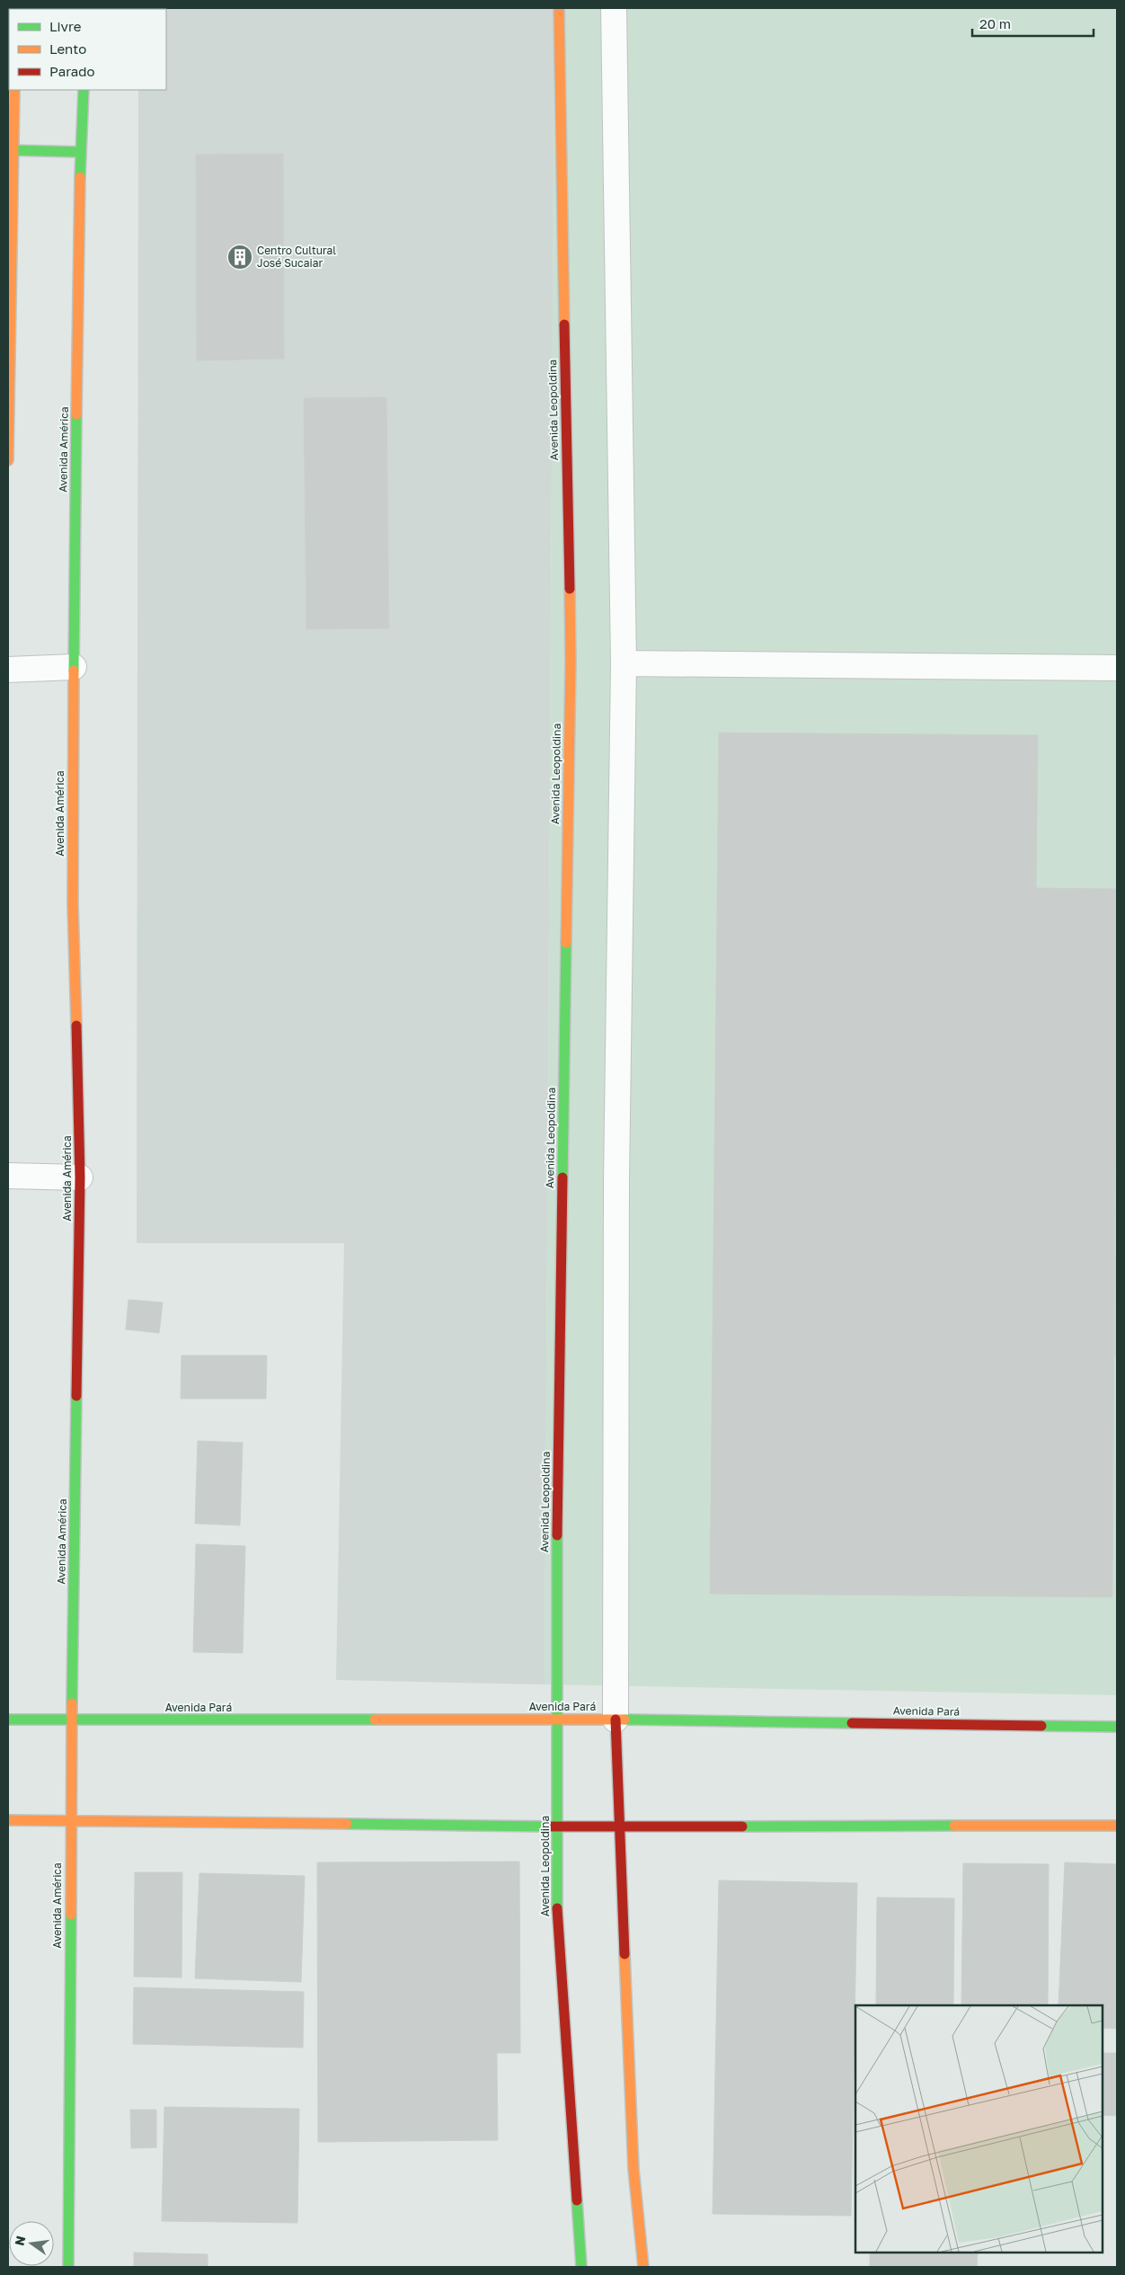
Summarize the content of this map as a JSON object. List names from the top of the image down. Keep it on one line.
{"streets":{"main road":["Avenida Leopoldina","Avenida América","Avenida Pará"]},"crossings":[["Avenida Leopoldina","Avenida Pará"],["Avenida América","Avenida Pará"]],"places":{"building":["Centro Cultural José Sucaiar"]},"legend":["Livre","Lento","Parado"],"scale_bar":"20 m","north":"left"}
